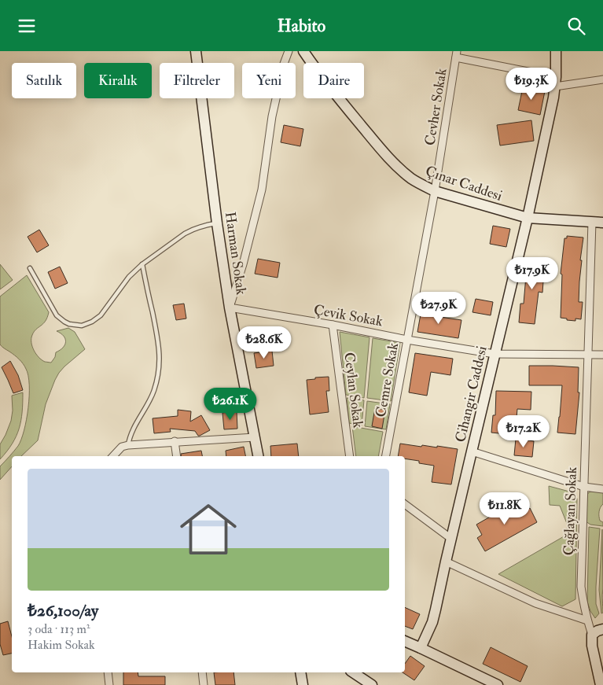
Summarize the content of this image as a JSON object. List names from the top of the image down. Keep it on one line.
{"streets":{"street":["Cevher Sokak","Çınar Caddesi","Harman Sokak","Çevik Sokak","Cemre Sokak","Ceylan Sokak","Cihangir Caddesi","Çağlayan Sokak"]},"crossings":[["Cevher Sokak","Çınar Caddesi"],["Cevher Sokak","Cemre Sokak"],["Çınar Caddesi","Cemre Sokak"],["Çınar Caddesi","Cihangir Caddesi"],["Çınar Caddesi","Çağlayan Sokak"],["Harman Sokak","Çevik Sokak"],["Çevik Sokak","Cemre Sokak"],["Çevik Sokak","Ceylan Sokak"],["Çevik Sokak","Cihangir Caddesi"],["Çevik Sokak","Çağlayan Sokak"]],"page":{"header":"Habito","chip":["Satılık","Kiralık","Filtreler","Yeni","Daire"],"price":["₺19.3K","₺17.9K","₺27.9K","₺28.6K","₺26.1K","₺17.2K","₺11.8K"],"list":[{"name":"₺26,100/ay","note":"3 oda · 113 m² · Hakim Sokak"}]}}
